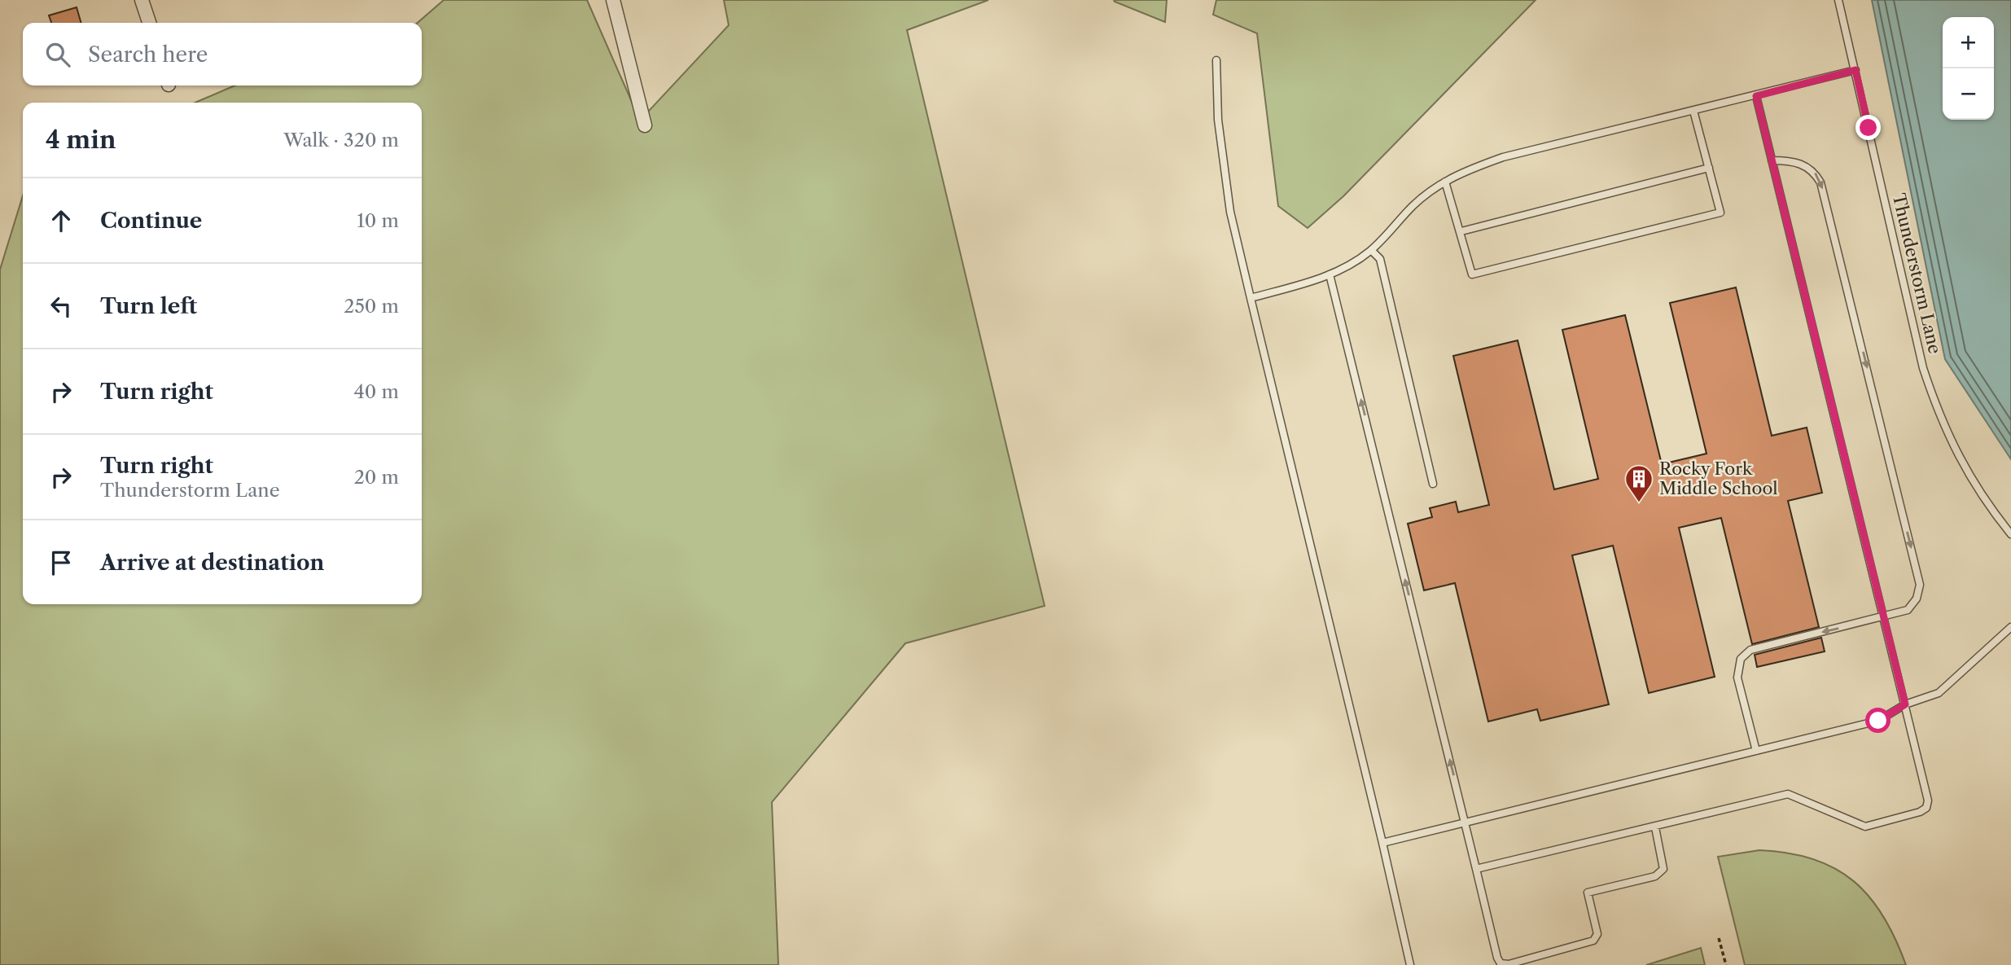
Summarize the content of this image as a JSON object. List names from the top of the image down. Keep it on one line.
{"streets":{"lane":["Thunderstorm Lane"]},"places":{"building":["Rocky Fork Middle School"]},"page":{"map_buttons":["+","−"],"search":"Search here","heading":["4 min","Walk · 320 m"],"list":[["Continue","10 m"],["Turn left","250 m"],["Turn right","40 m"],["Turn right","Thunderstorm Lane","20 m"],"Arrive at destination"]}}
